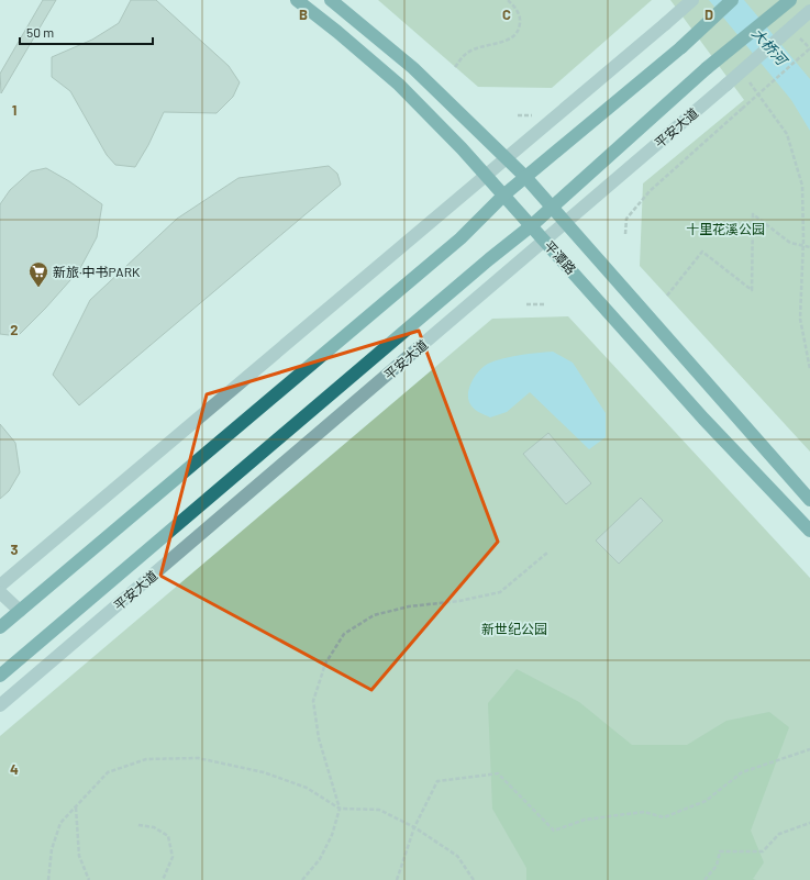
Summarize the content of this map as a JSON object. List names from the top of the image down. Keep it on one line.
{"streets":{"main road":["平安大道","平潭路"]},"crossings":[["平安大道","平潭路"]],"water":["大桥河"],"parks":["十里花溪公园","新世纪公园"],"places":{"supermarket":["新旅·中书PARK"]},"scale_bar":"50 m","grid":{"columns":["B","C","D"],"rows":["1","2","3","4"]}}
